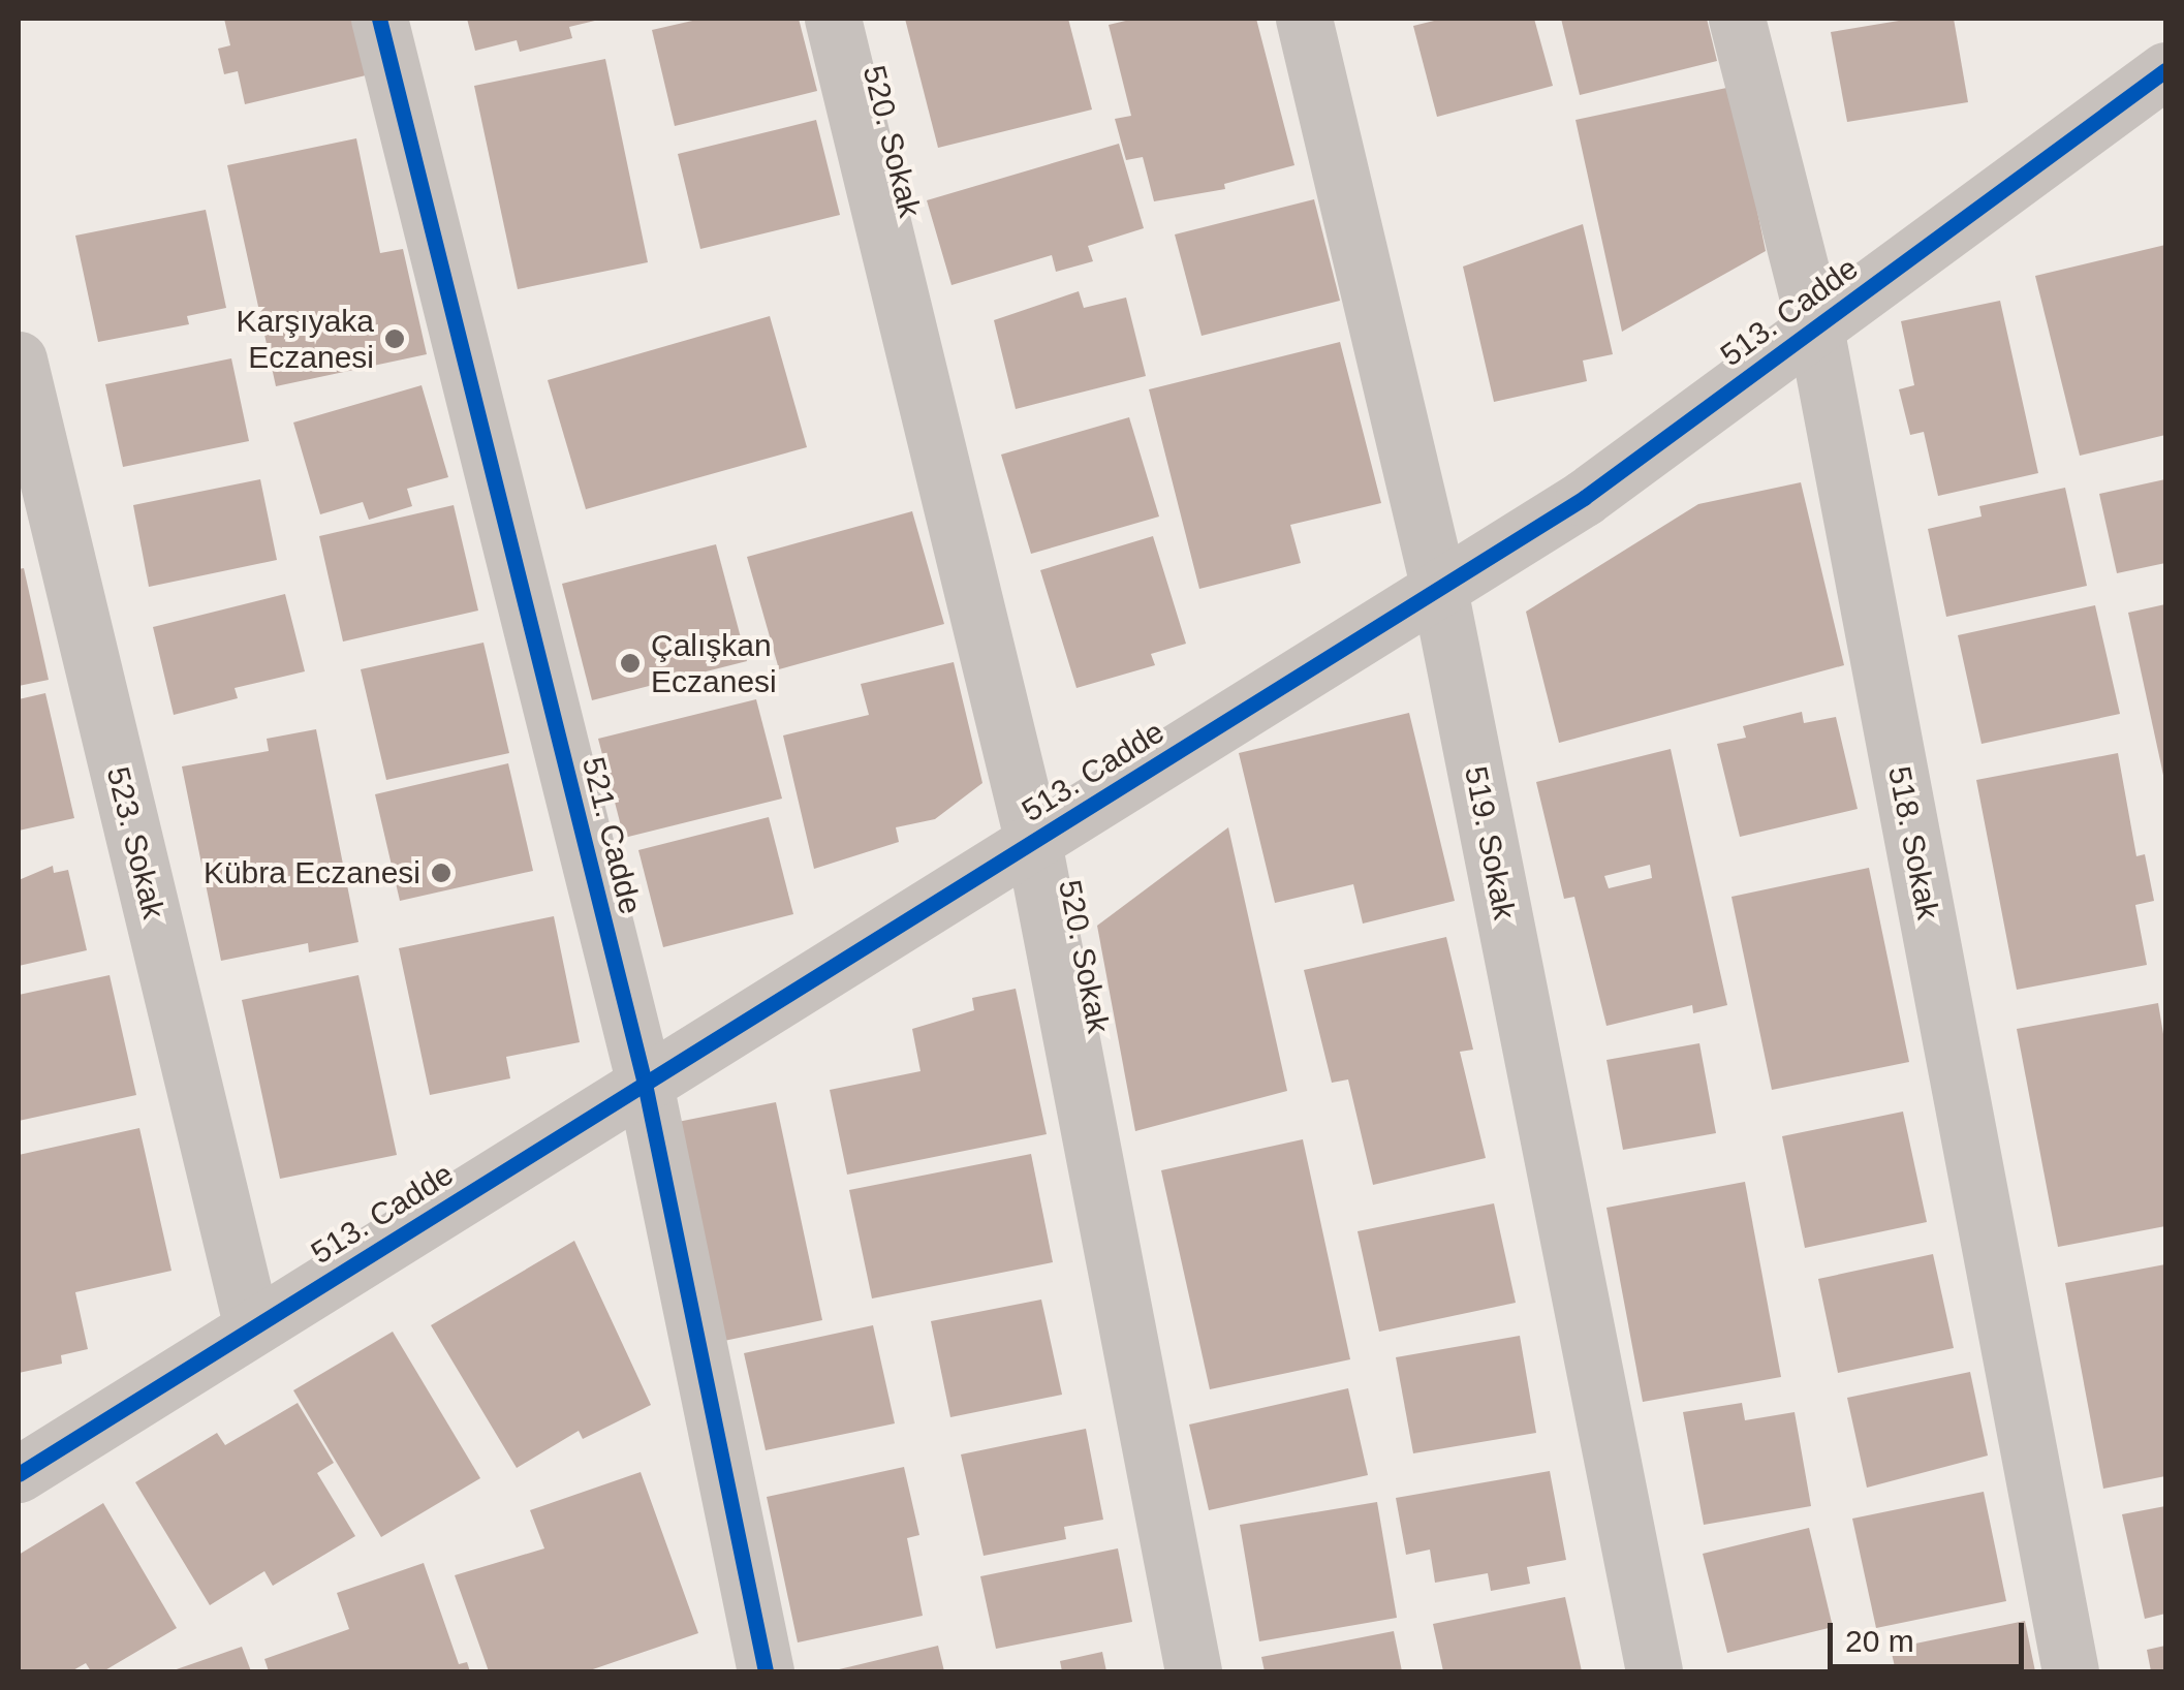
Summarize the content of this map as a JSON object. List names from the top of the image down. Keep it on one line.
{"streets":{"street":["520. Sokak","513. Cadde","521. Cadde","523. Sokak","519. Sokak","518. Sokak"]},"crossings":[["520. Sokak","513. Cadde"],["513. Cadde","521. Cadde"],["513. Cadde","523. Sokak"],["513. Cadde","519. Sokak"],["513. Cadde","518. Sokak"]],"places":["Karşıyaka Eczanesi","Çalışkan Eczanesi","Kübra Eczanesi"],"scale_bar":"20 m"}
